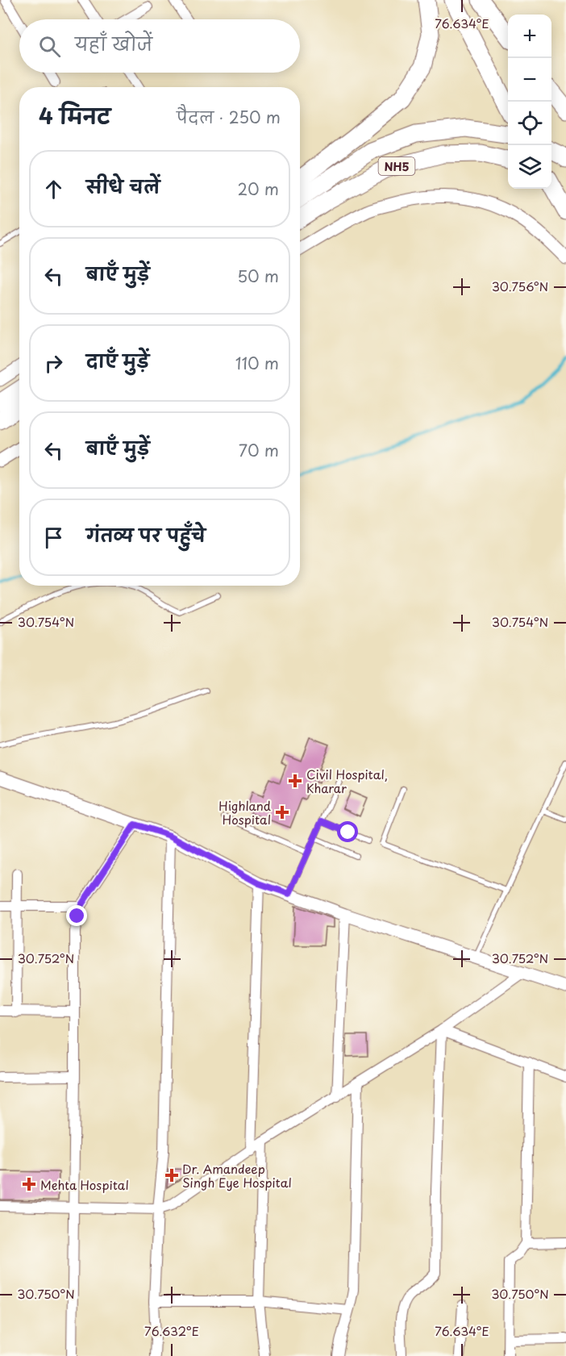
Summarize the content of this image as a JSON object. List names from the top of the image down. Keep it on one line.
{"streets":{"highway":["NH5"]},"places":{"health":["Civil Hospital, Kharar","Highland Hospital","Dr. Amandeep Singh Eye Hospital","Mehta Hospital"]},"page":{"map_buttons":["+","−"],"search":"यहाँ खोजें","heading":["4 मिनट","पैदल · 250 m"],"list":[["सीधे चलें","20 m"],["बाएँ मुड़ें","50 m"],["दाएँ मुड़ें","110 m"],["बाएँ मुड़ें","70 m"],"गंतव्य पर पहुँचे"]},"coordinates":["76.634°E","30.756°N","30.754°N","30.752°N","30.750°N","76.632°E"]}
